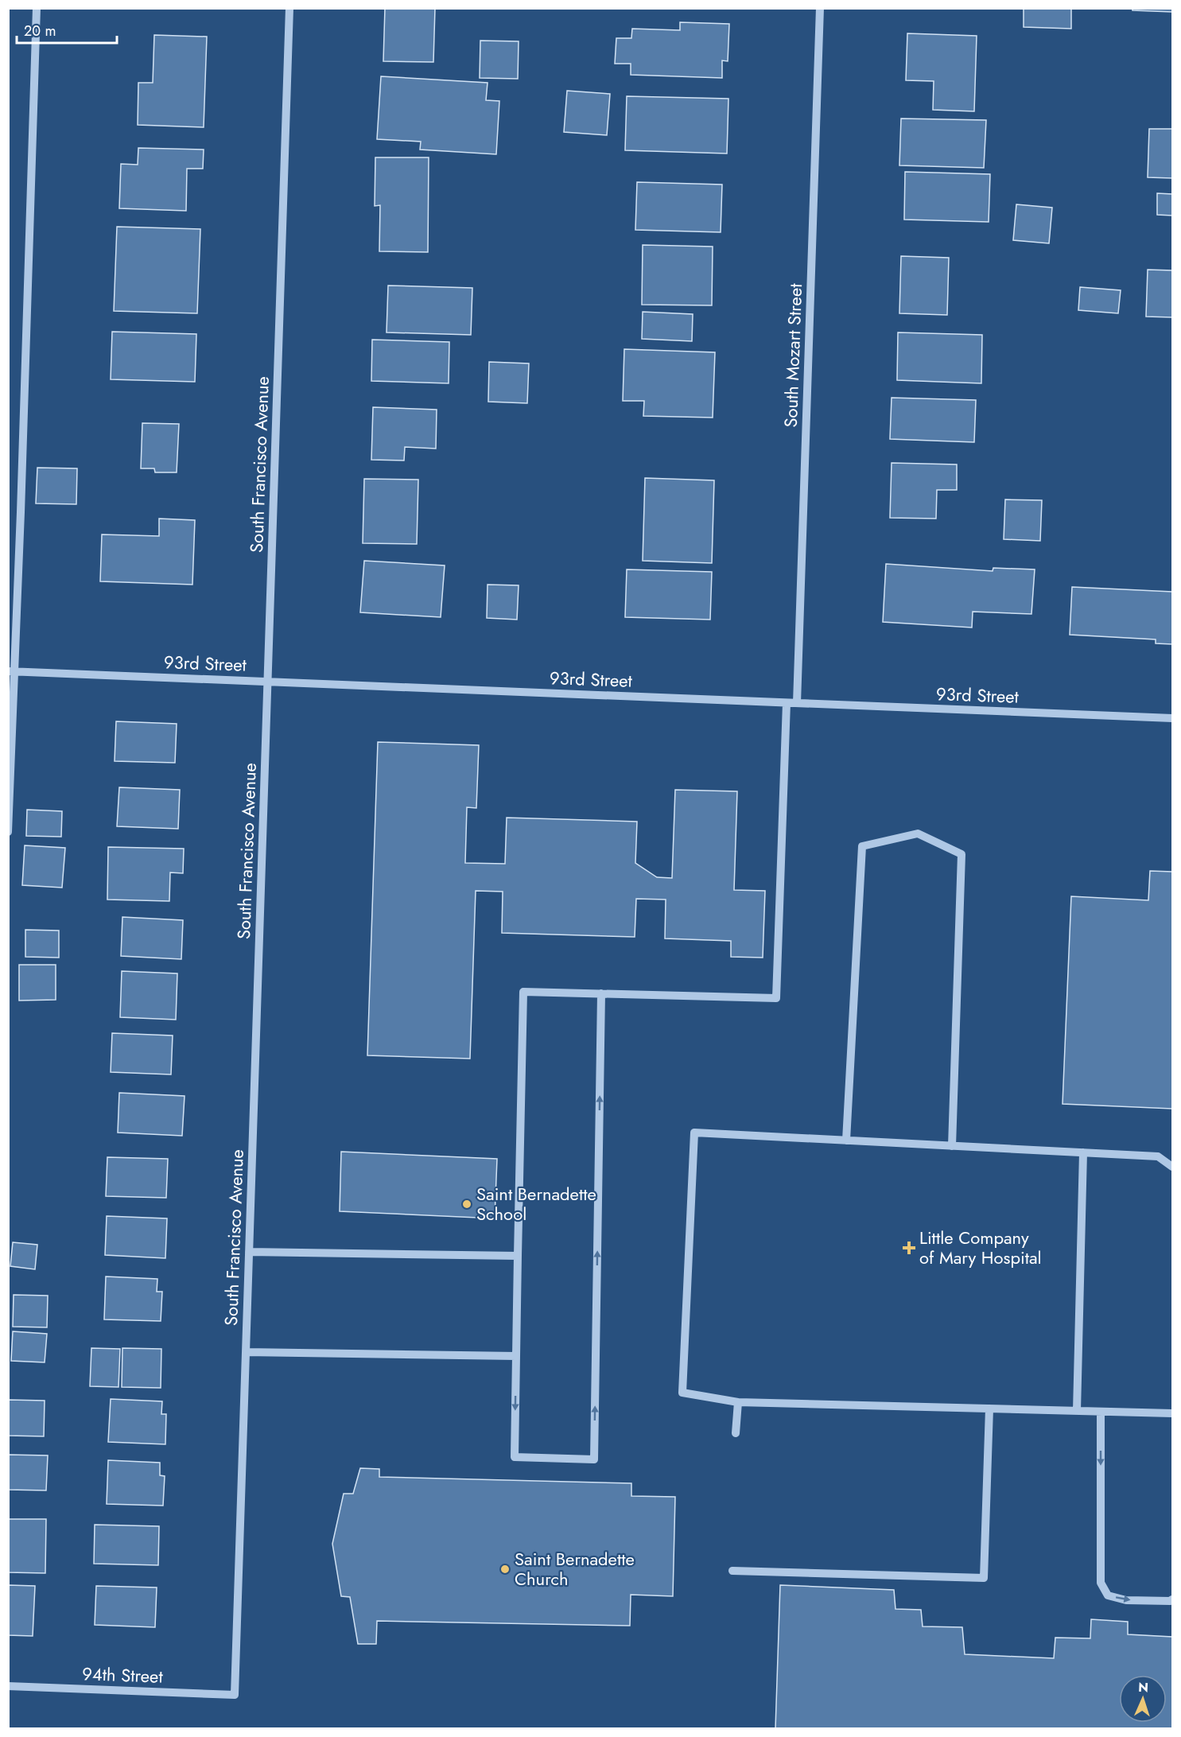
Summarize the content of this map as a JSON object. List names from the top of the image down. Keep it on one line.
{"streets":{"street":["South Mozart Street","South Francisco Avenue","93rd Street","94th Street"]},"crossings":[["South Mozart Street","93rd Street"],["South Francisco Avenue","93rd Street"],["South Francisco Avenue","94th Street"]],"places":{"other":["Saint Bernadette School","Saint Bernadette Church"],"health":["Little Company of Mary Hospital"]},"scale_bar":"20 m","north":"top"}
